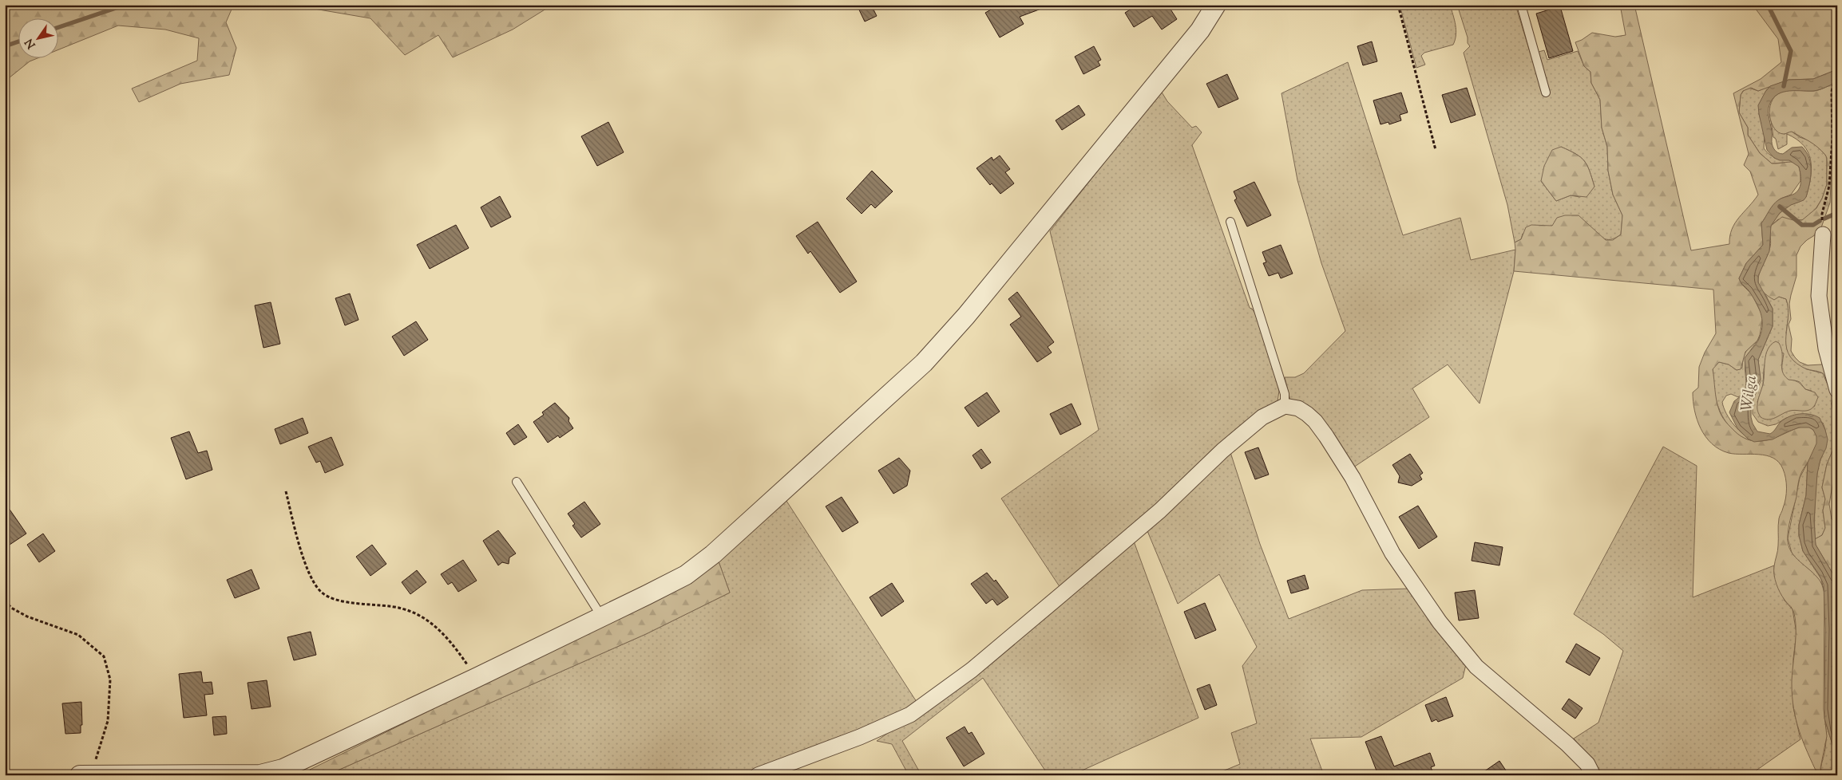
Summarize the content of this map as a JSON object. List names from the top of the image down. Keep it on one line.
{"water":["Wilga"],"north":"bottom left"}
